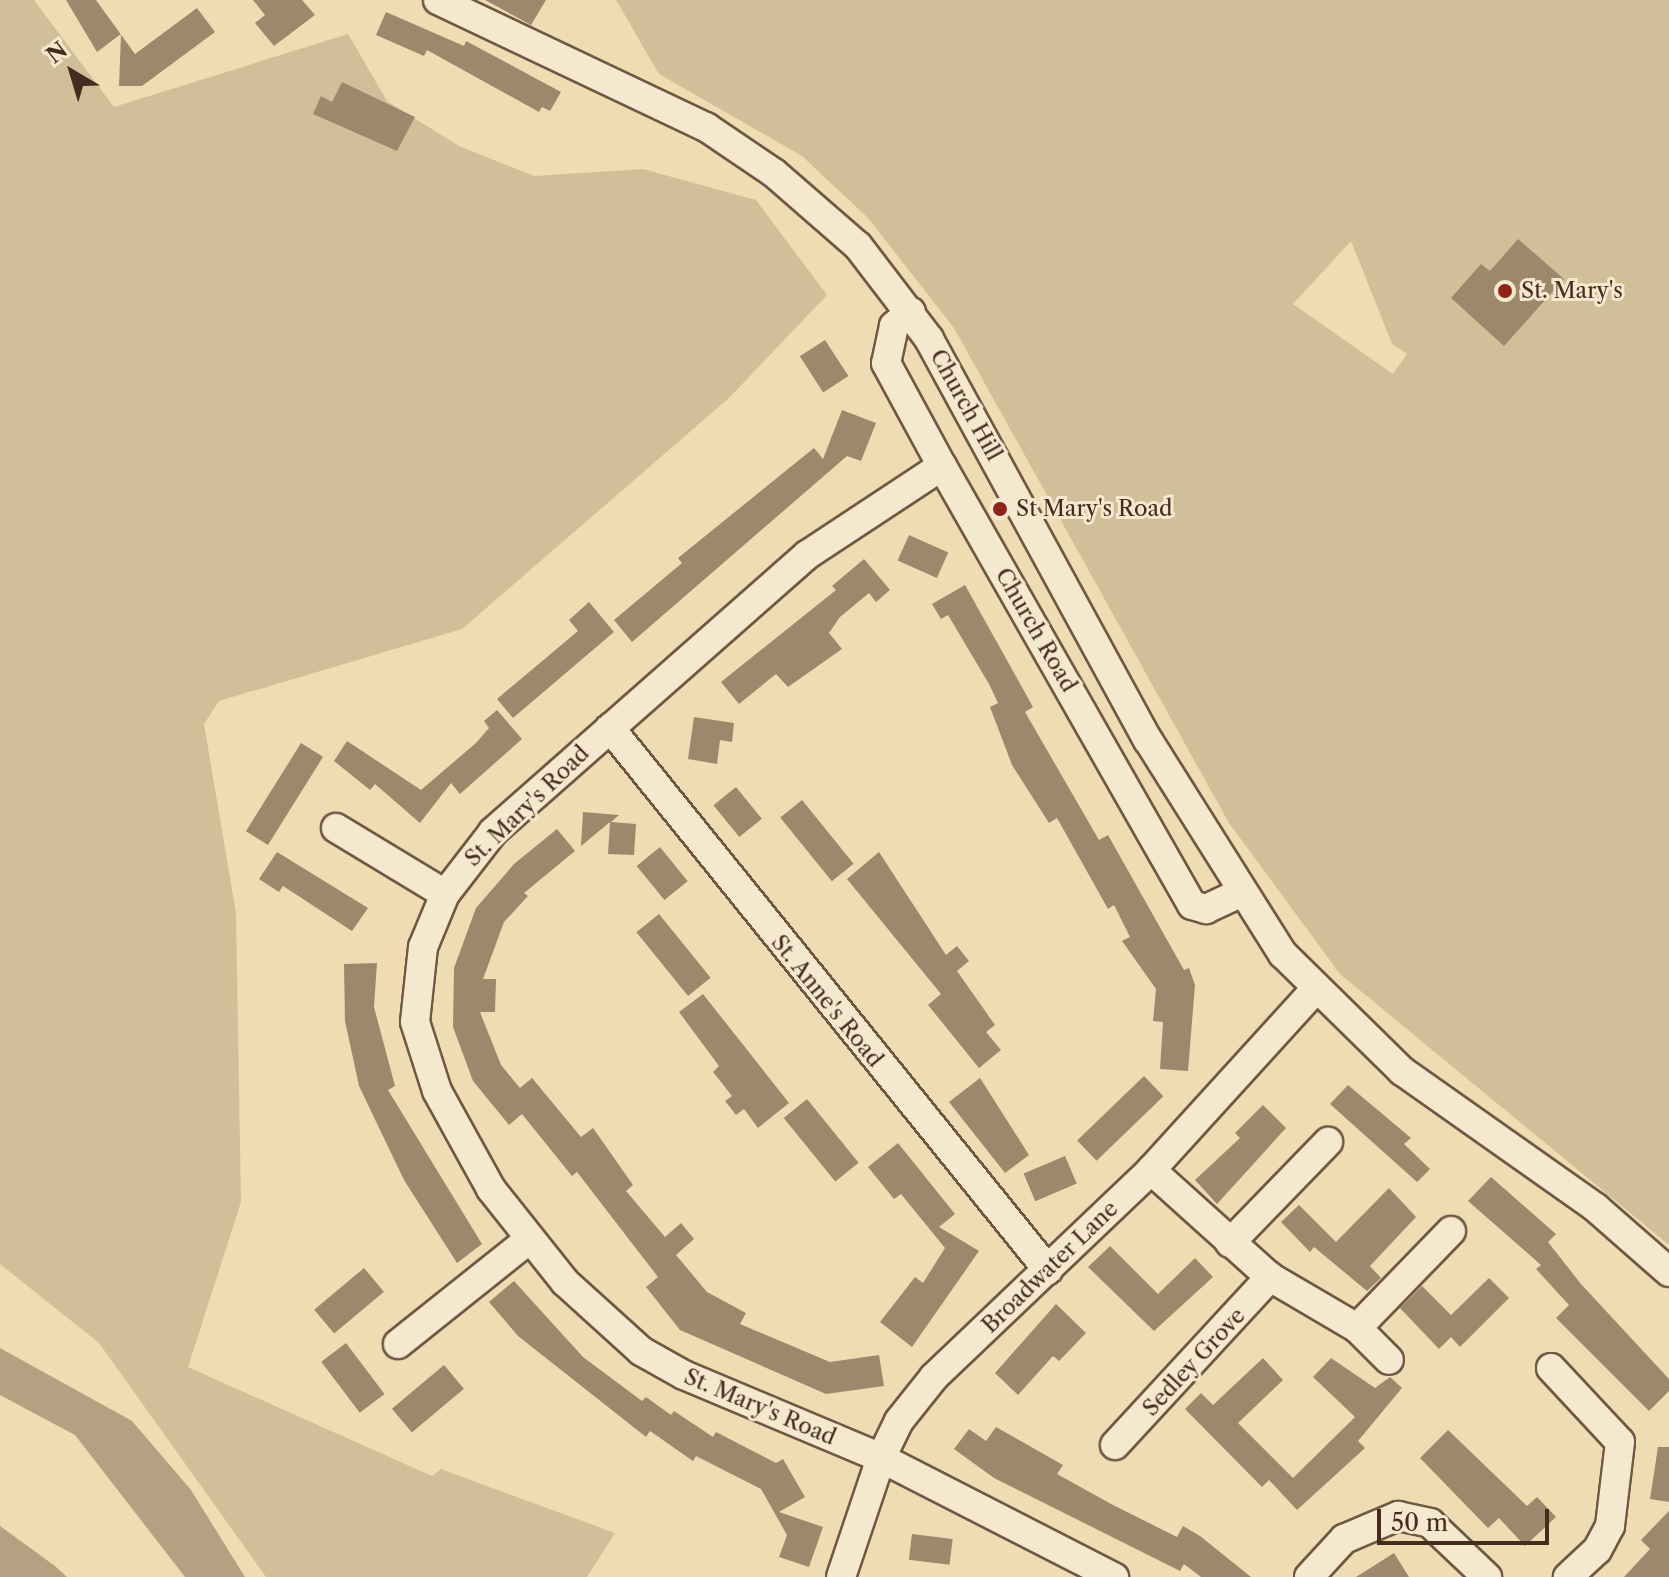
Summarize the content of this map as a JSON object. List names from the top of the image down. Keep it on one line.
{"streets":{"street":["Church Hill","Church Road","St. Mary's Road","St. Anne's Road","Broadwater Lane","Sedley Grove"]},"crossings":[["Church Hill","Church Road"],["Church Hill","Broadwater Lane"],["Church Road","St. Mary's Road"],["St. Mary's Road","St. Anne's Road"],["St. Mary's Road","Broadwater Lane"],["St. Anne's Road","Broadwater Lane"]],"places":["St. Mary's","St Mary's Road"],"scale_bar":"50 m","north":"top left"}
